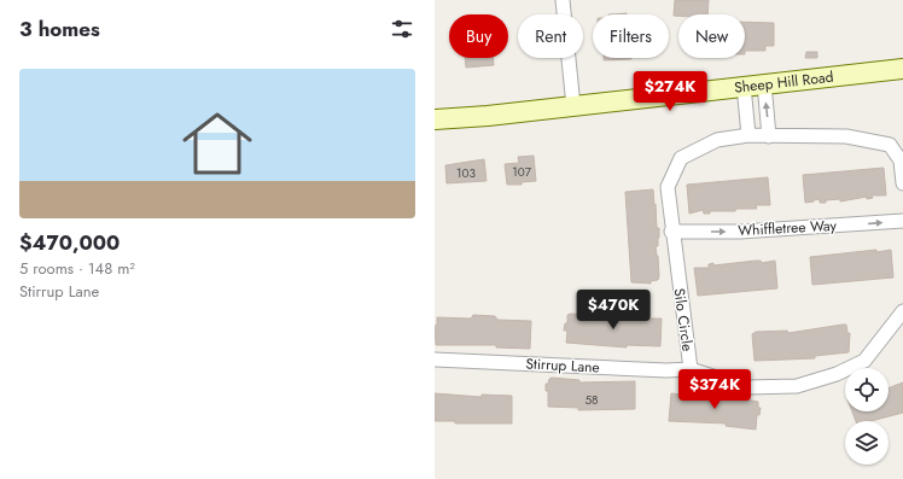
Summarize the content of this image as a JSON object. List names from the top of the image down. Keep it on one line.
{"streets":{"street":["Sheep Hill Road","Whiffletree Way","Silo Circle","Stirrup Lane"]},"crossings":[["Whiffletree Way","Silo Circle"],["Silo Circle","Stirrup Lane"]],"one_way":["Whiffletree Way"],"house_numbers":["107","103","58"],"page":{"heading":"3 homes","chip":["Buy","Rent","Filters","New"],"list":[{"name":"$470,000","note":"5 rooms · 148 m² · Stirrup Lane"}],"price":["$274K","$470K","$374K"]}}
